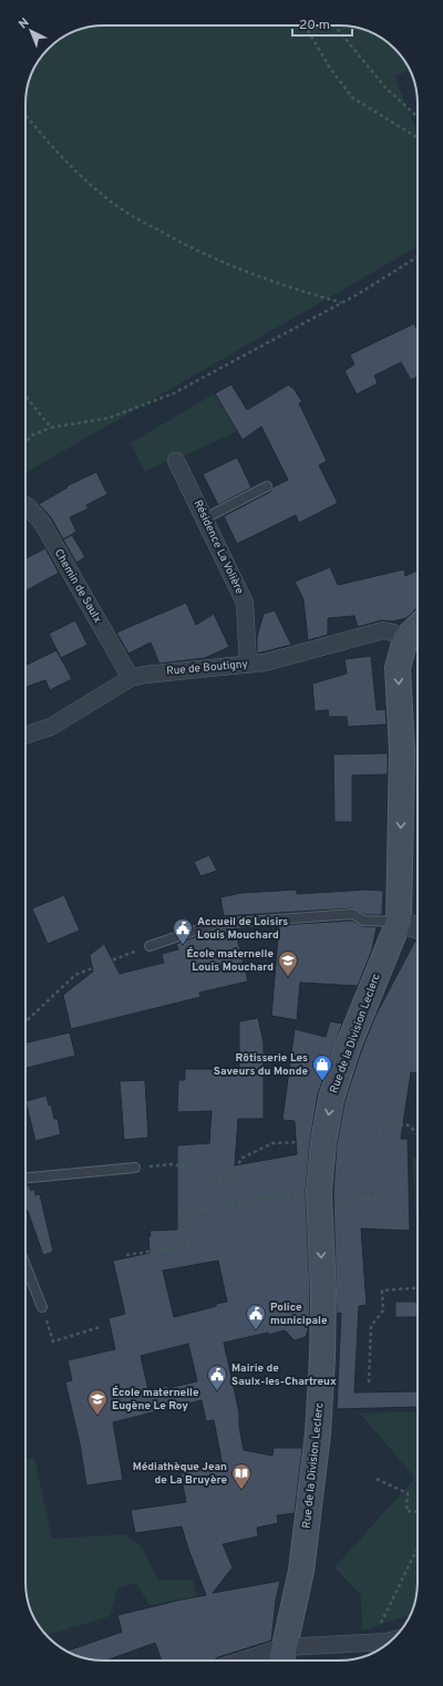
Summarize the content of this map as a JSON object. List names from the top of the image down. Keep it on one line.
{"streets":{"main road":["Rue de la Division Leclerc"],"street":["Résidence La Volière","Chemin de Saulx","Rue de Boutigny"]},"crossings":[["Résidence La Volière","Rue de Boutigny"],["Chemin de Saulx","Rue de Boutigny"],["Rue de Boutigny","Rue de la Division Leclerc"]],"one_way":["Rue de la Division Leclerc"],"places":{"public building":["Accueil de Loisirs Louis Mouchard","Police municipale","Mairie de Saulx-les-Chartreux"],"school or university":["École maternelle Louis Mouchard","École maternelle Eugène Le Roy"],"shop":["Rôtisserie Les Saveurs du Monde"],"library":["Médiathèque Jean de La Bruyère"]},"scale_bar":"20 m","north":"top left"}
